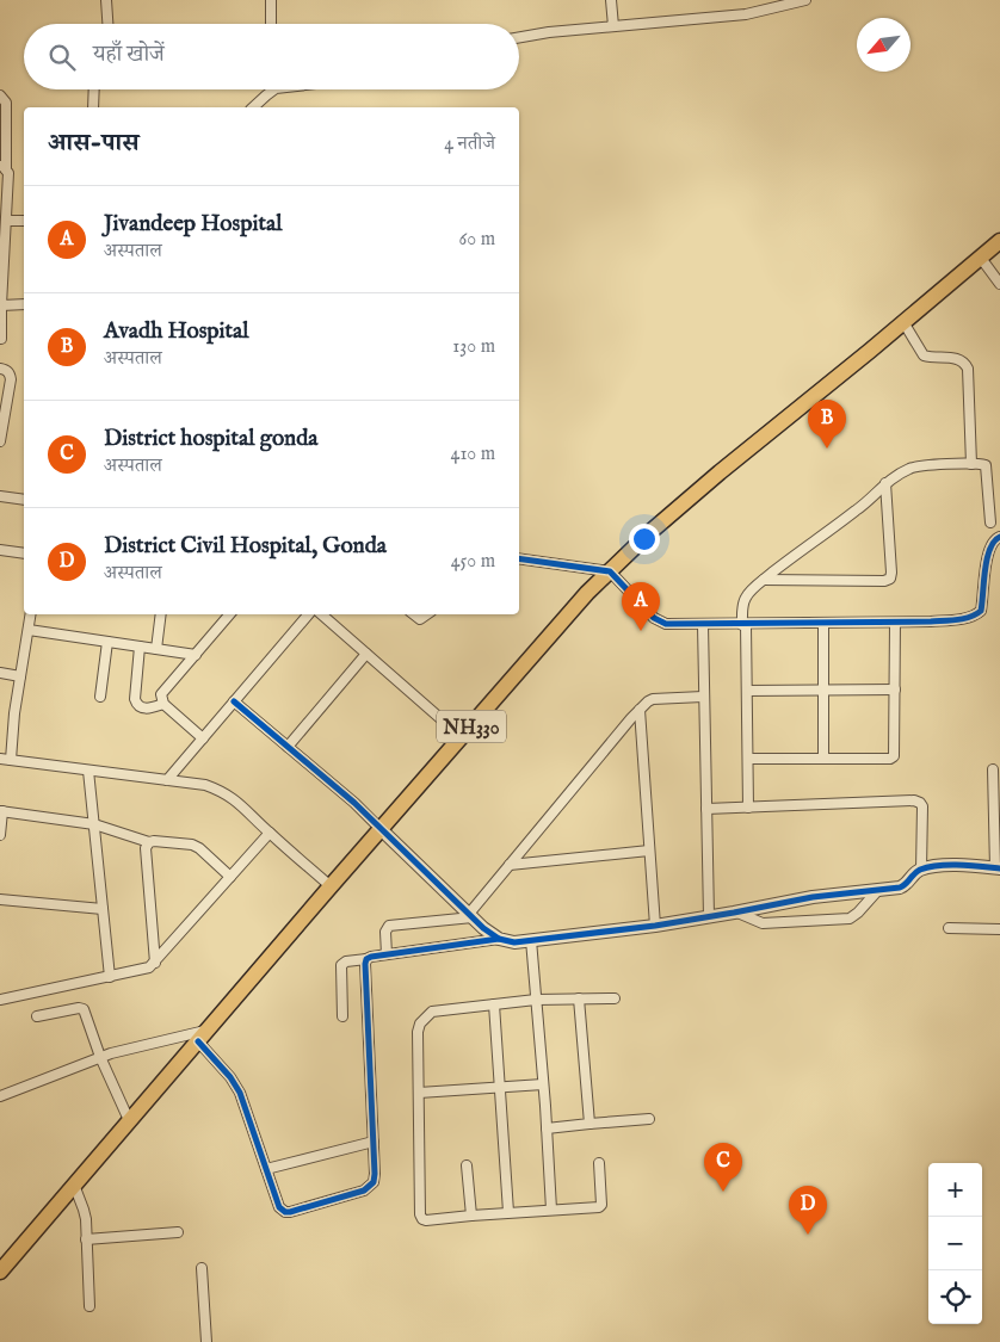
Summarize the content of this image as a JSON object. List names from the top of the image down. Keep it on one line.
{"streets":{"highway":["NH330"]},"north":"bottom left","page":{"search":"यहाँ खोजें","heading":["आस-पास","4 नतीजे"],"list":[{"mark":"A","name":"Jivandeep Hospital","note":"अस्पताल","value":"60 m"},{"mark":"B","name":"Avadh Hospital","note":"अस्पताल","value":"130 m"},{"mark":"C","name":"District hospital gonda","note":"अस्पताल","value":"410 m"},{"mark":"D","name":"District Civil Hospital, Gonda","note":"अस्पताल","value":"450 m"}],"pins":["B","A","C","D"],"map_buttons":["+","−"]}}
